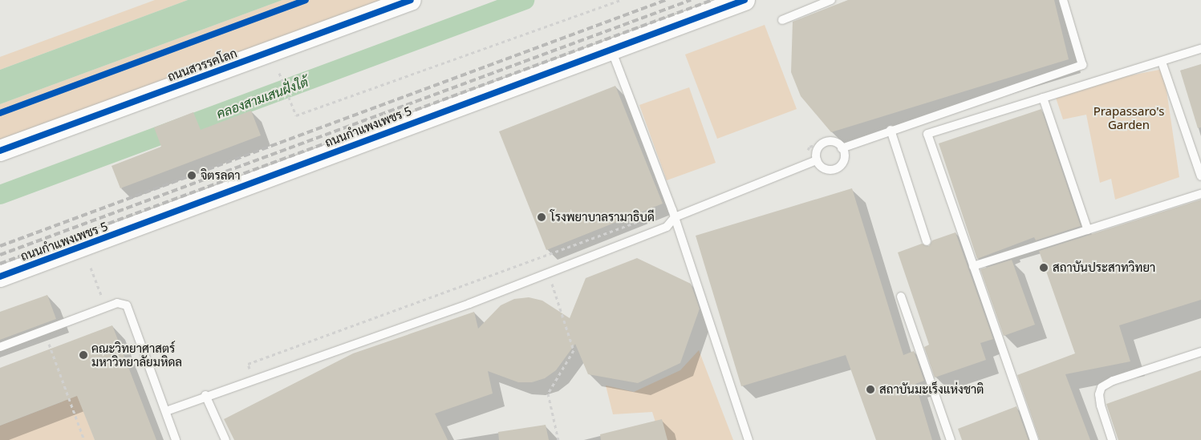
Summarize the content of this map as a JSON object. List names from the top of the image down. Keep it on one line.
{"streets":{"street":["ถนนสวรรคโลก","ถนนกำแพงเพชร 5"]},"water":["คลองสามเสนฝั่งใต้"],"parks":["Prapassaro's Garden"],"places":["จิตรลดา","โรงพยาบาลรามาธิบดี","สถาบันประสาทวิทยา","คณะวิทยาศาสตร์ มหาวิทยาลัยมหิดล","สถาบันมะเร็งแห่งชาติ"]}
